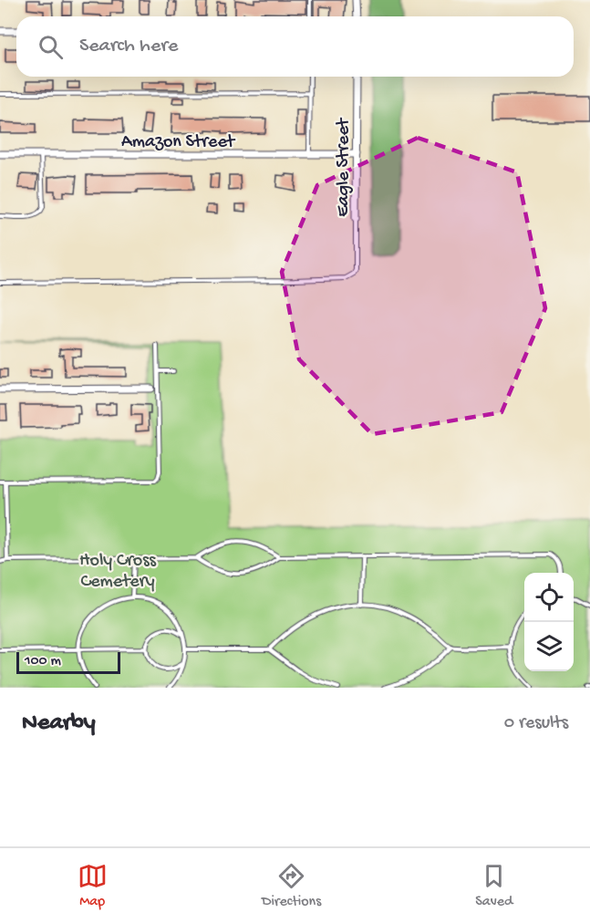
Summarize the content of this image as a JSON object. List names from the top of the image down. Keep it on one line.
{"streets":{"street":["Amazon Street","Eagle Street"]},"crossings":[["Amazon Street","Eagle Street"]],"parks":["Holy Cross Cemetery"],"scale_bar":"100 m","page":{"search":"Search here","scale":"100 m","heading":["Nearby","0 results"],"nav":["Map","Directions","Saved"]}}
